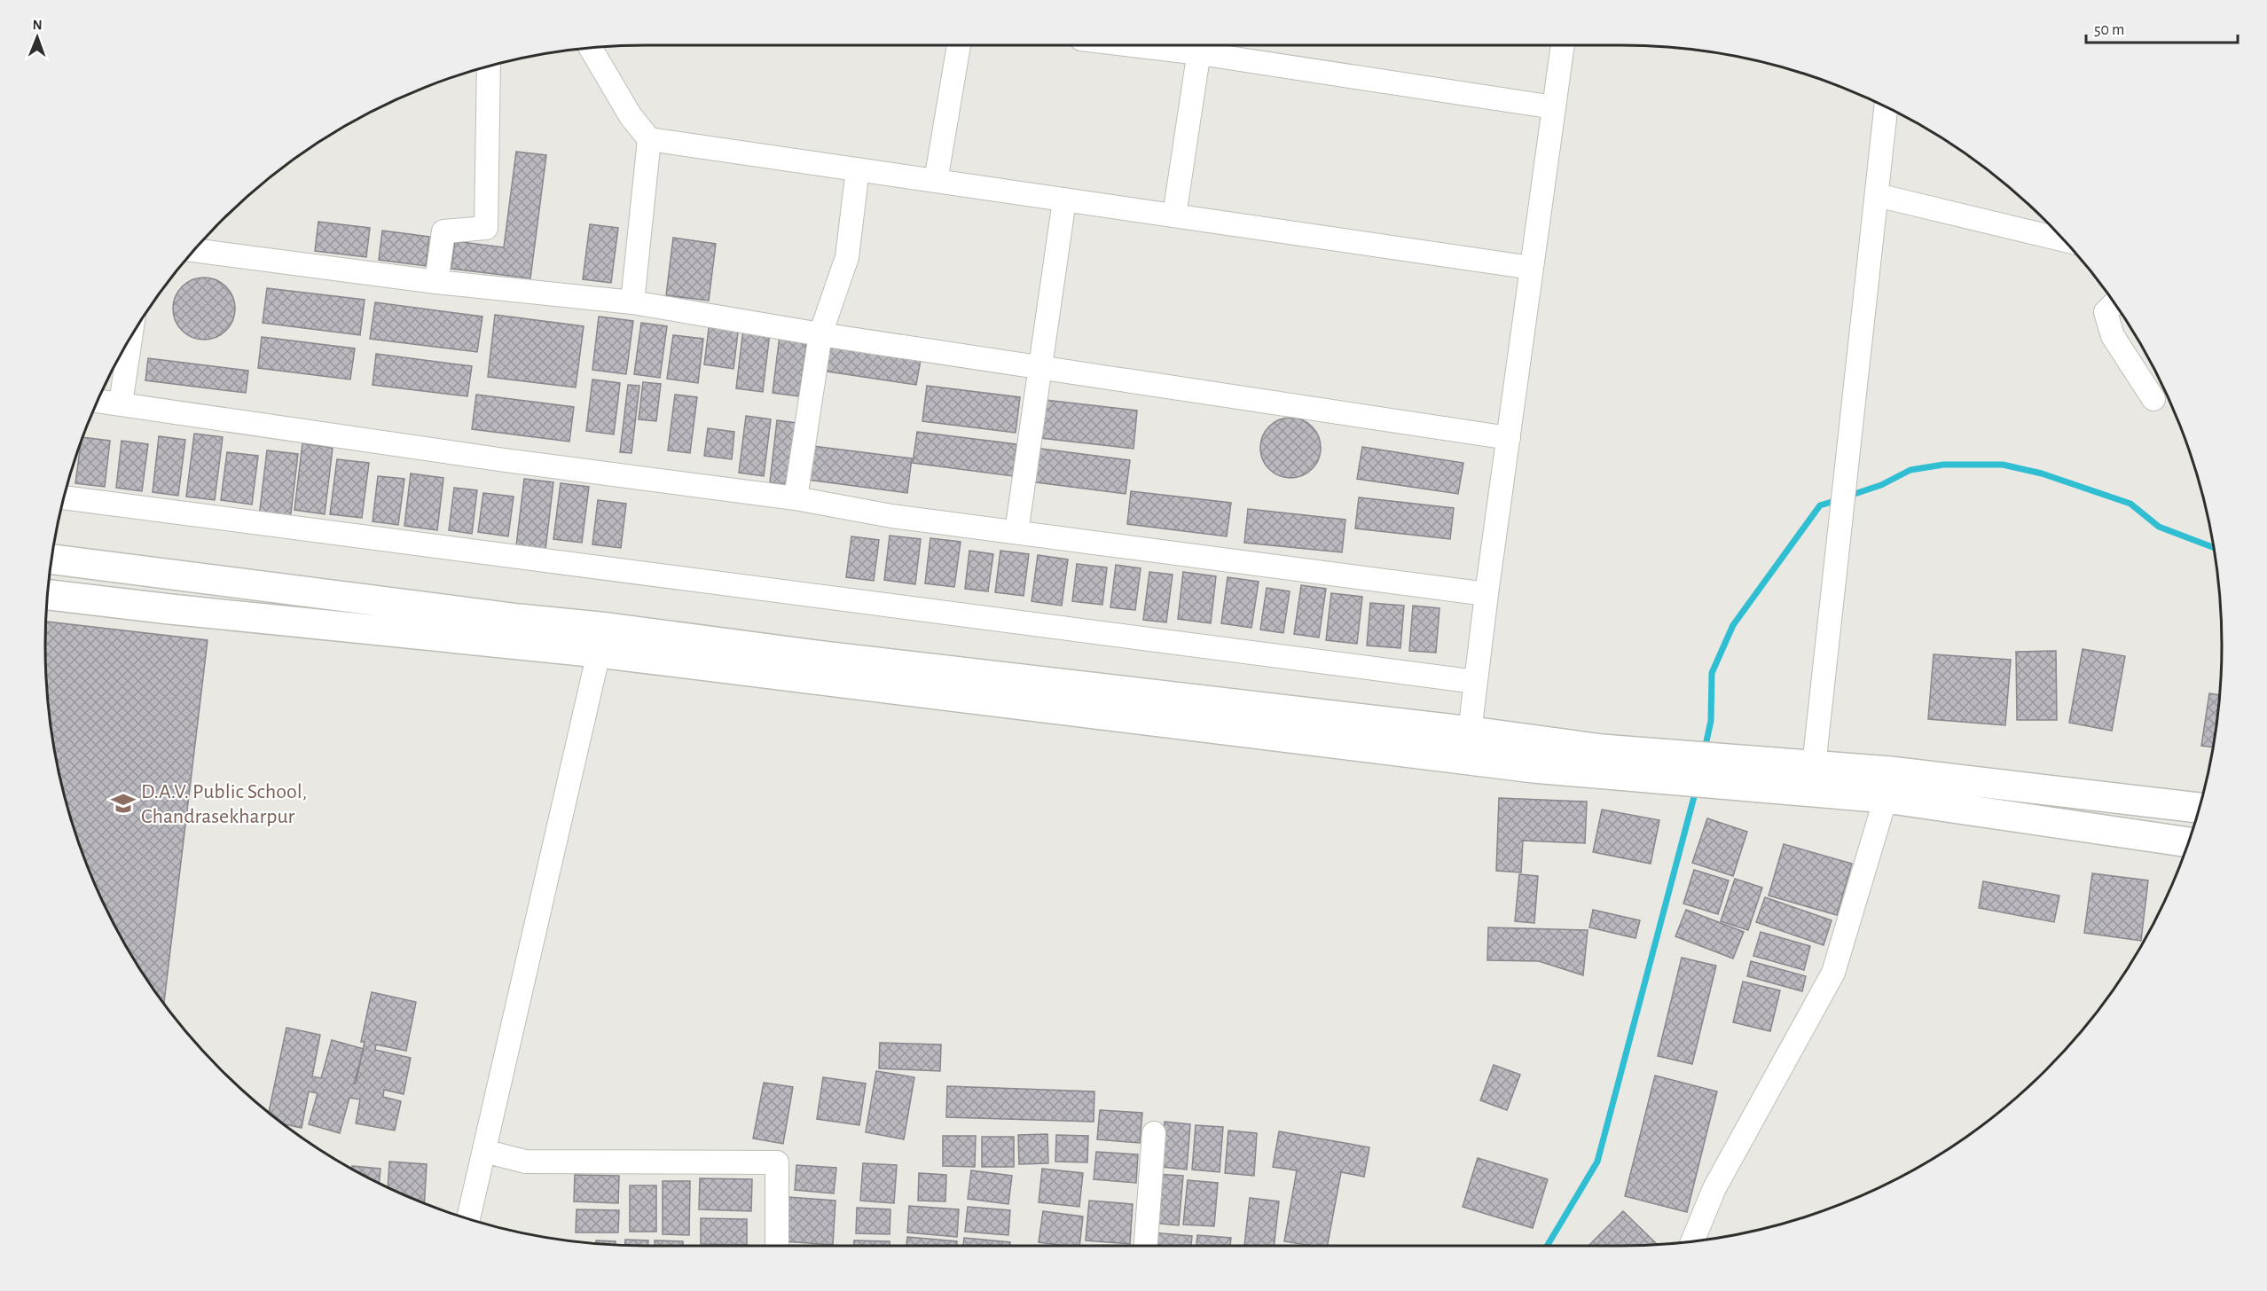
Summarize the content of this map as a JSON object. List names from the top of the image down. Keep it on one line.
{"places":{"school or university":["D.A.V. Public School, Chandrasekharpur"]},"scale_bar":"50 m","north":"top"}
